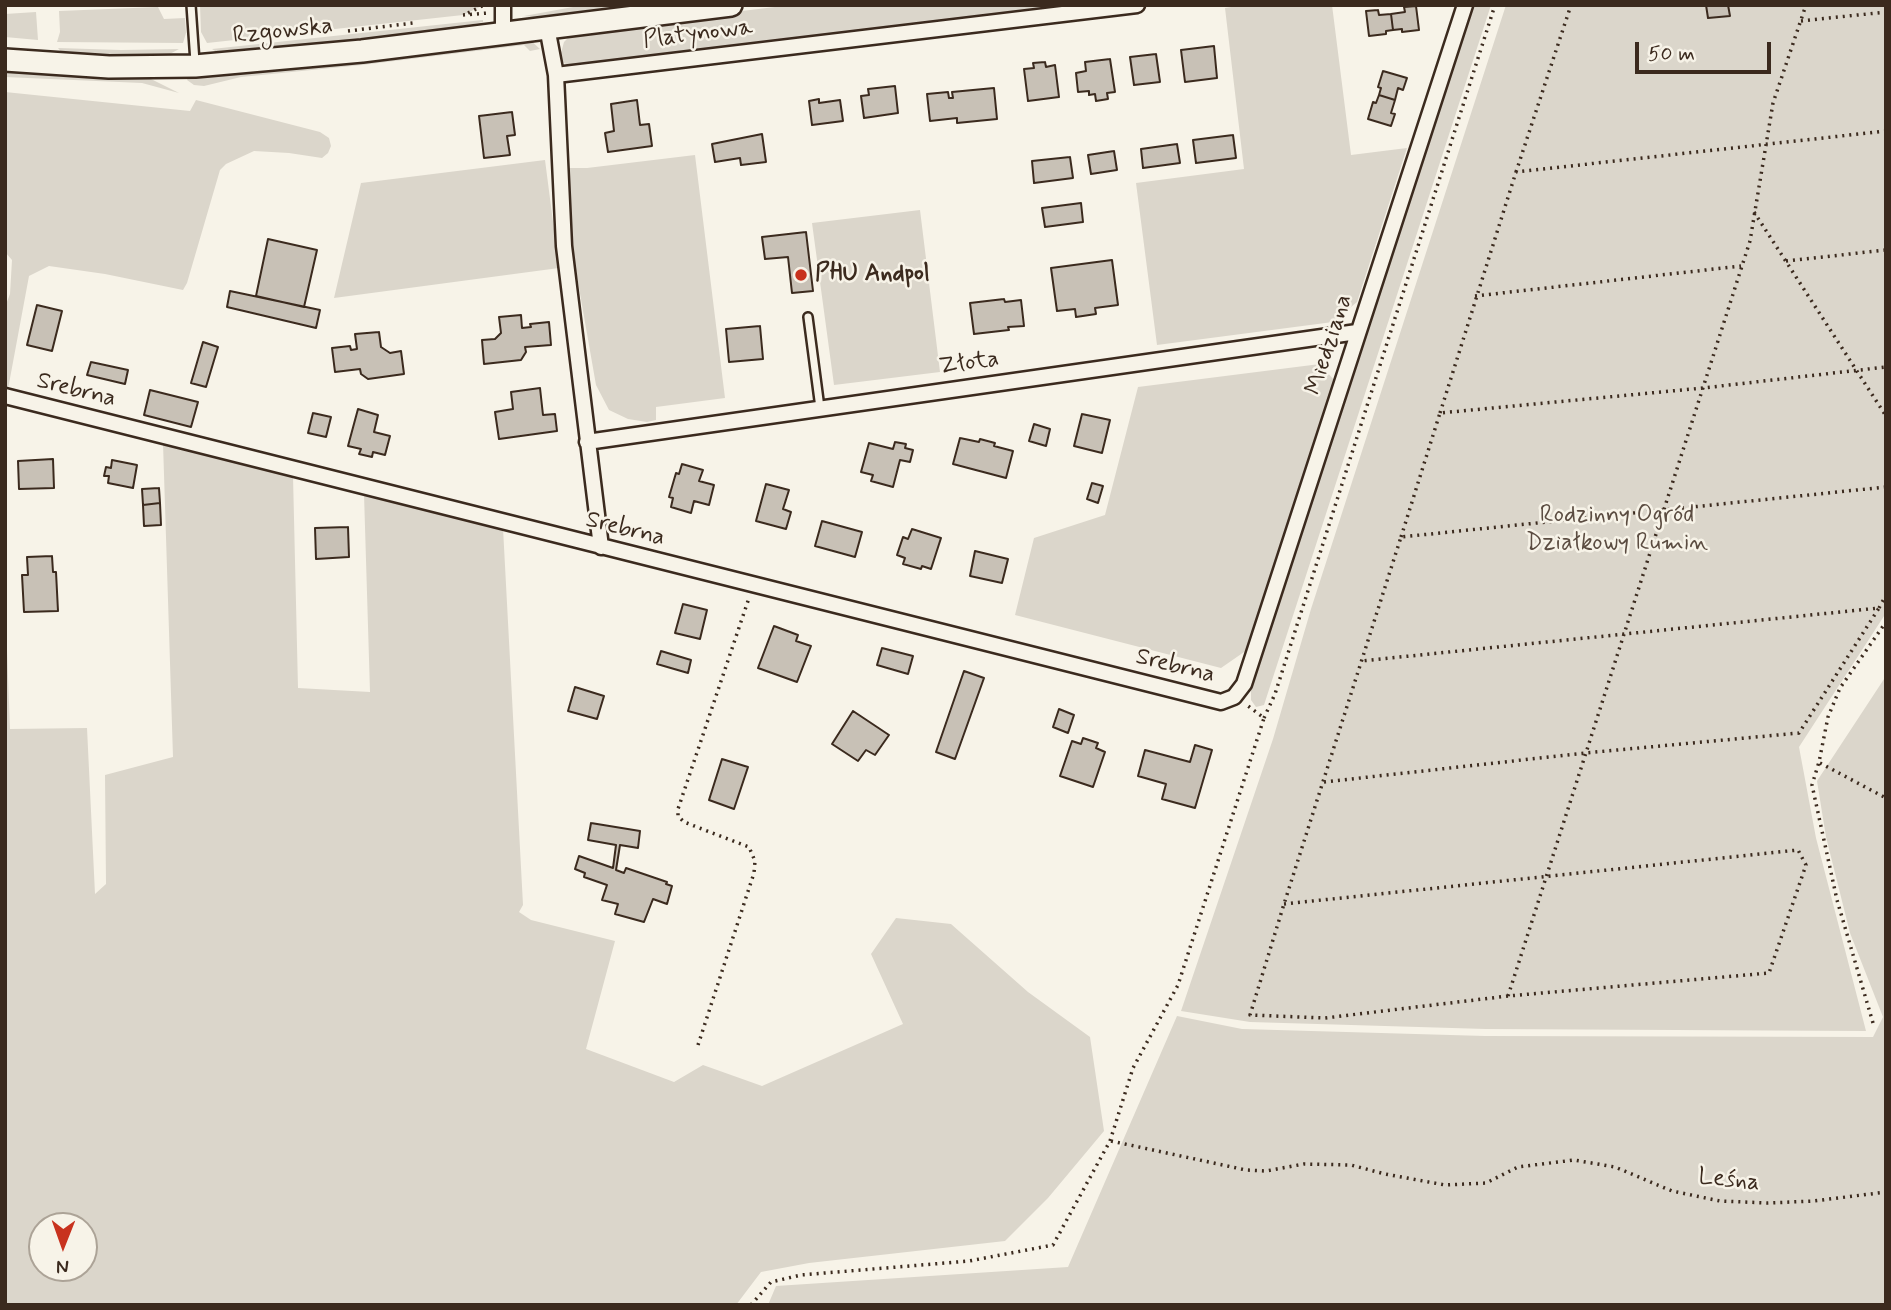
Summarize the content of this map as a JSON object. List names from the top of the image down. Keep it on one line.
{"streets":{"street":["Rzgowska","Platynowa","Miedziana","Złota","Srebrna"],"path":["Leśna"]},"crossings":[["Miedziana","Złota"],["Miedziana","Srebrna"]],"parks":["Rodzinny Ogród Działkowy Rumin"],"places":["PHU Andpol"],"scale_bar":"50 m","north":"bottom"}
